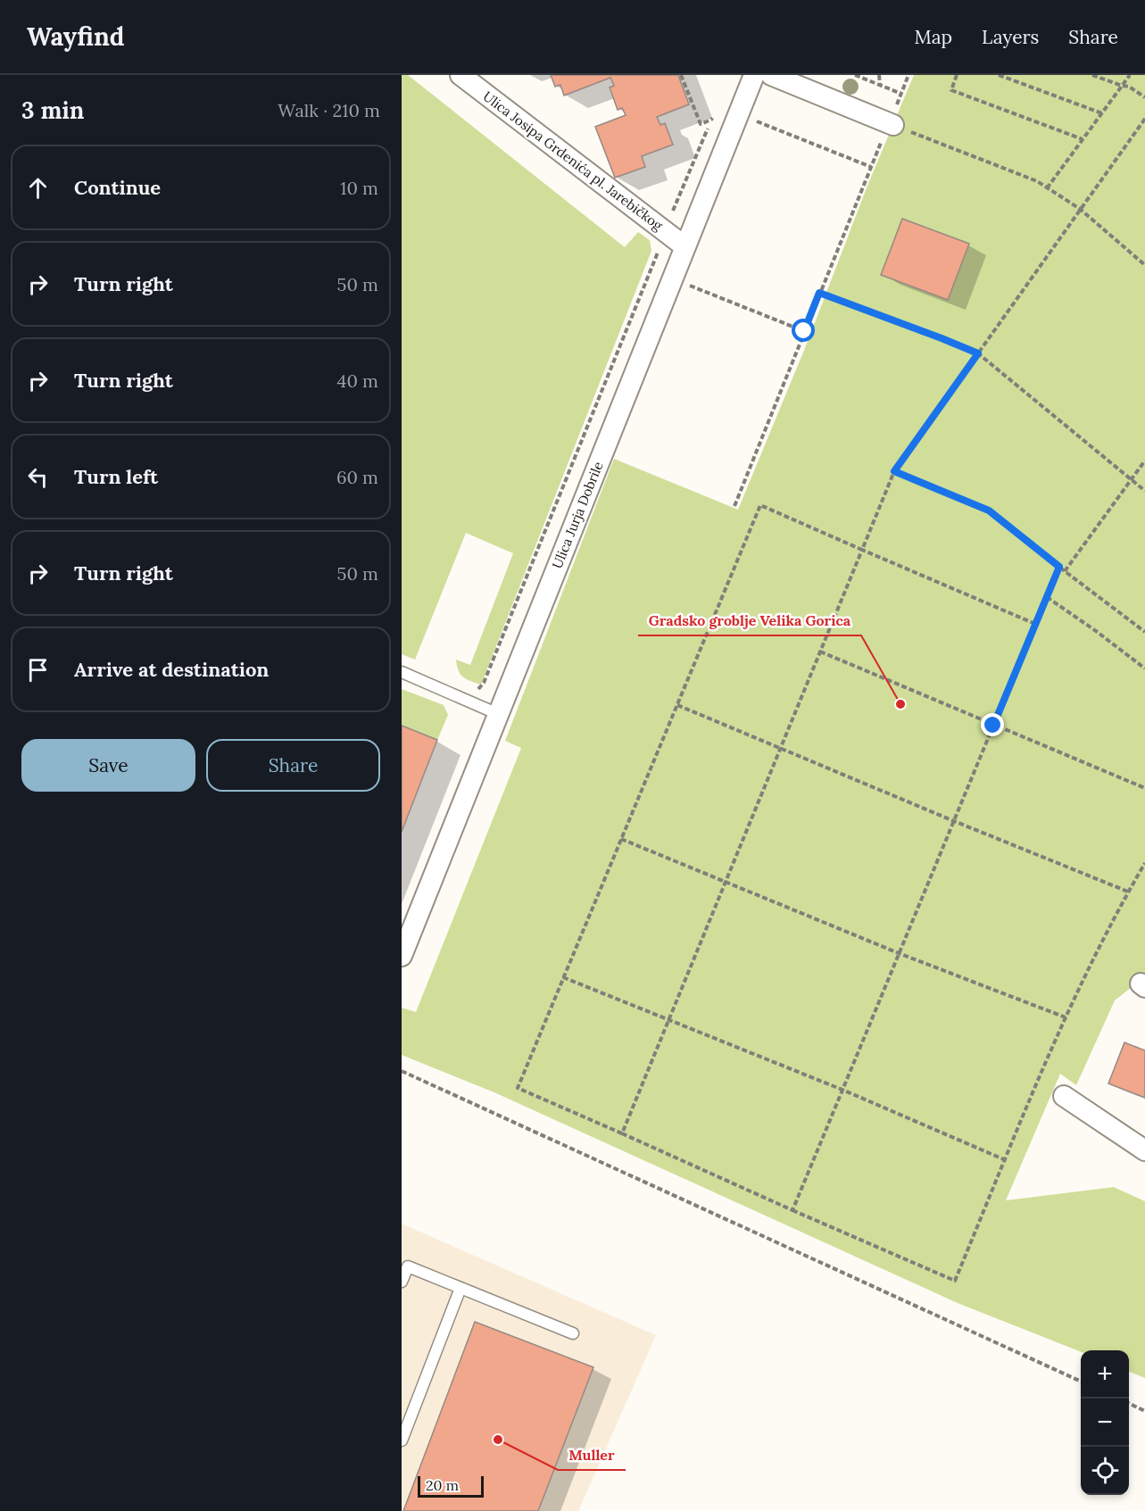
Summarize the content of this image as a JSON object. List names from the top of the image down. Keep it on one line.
{"streets":{"street":["Ulica Josipa Grdenića pl. Jarebičkog","Ulica Jurja Dobrile"]},"crossings":[["Ulica Josipa Grdenića pl. Jarebičkog","Ulica Jurja Dobrile"]],"places":["Gradsko groblje Velika Gorica","Muller"],"scale_bar":"20 m","page":{"header":"Wayfind","nav":["Map","Layers","Share"],"heading":["3 min","Walk · 210 m"],"list":[["Continue","10 m"],["Turn right","50 m"],["Turn right","40 m"],["Turn left","60 m"],["Turn right","50 m"],"Arrive at destination"],"buttons":["Save","Share"],"map_buttons":["+","−"],"scale":"20 m"}}
